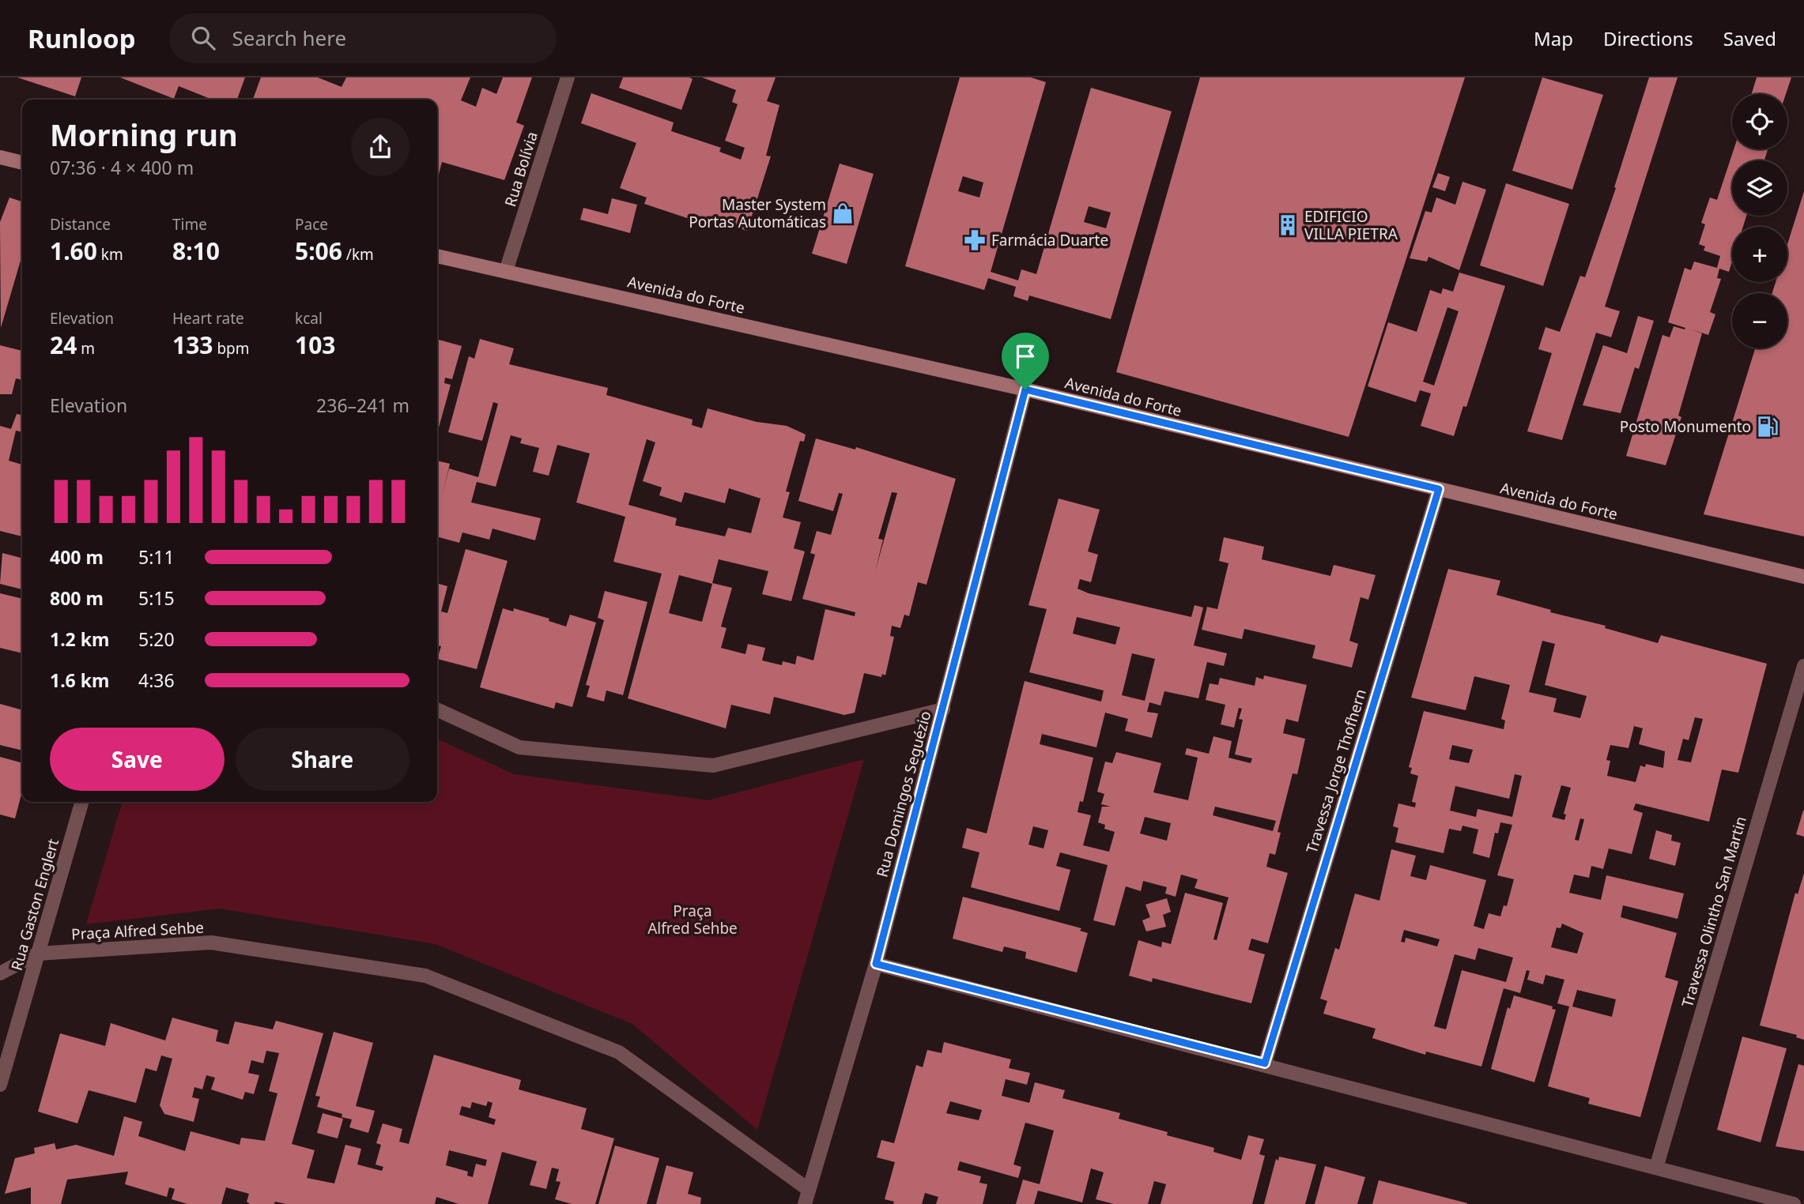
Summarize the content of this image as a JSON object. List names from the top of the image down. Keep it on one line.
{"streets":{"main road":["Avenida do Forte"],"street":["Rua Bolívia","Travessa Jorge Thofhern","Rua Domingos Seguézio","Rua Gaston Englert","Travessa Olintho San Martin","Praça Alfred Sehbe"]},"crossings":[["Rua Bolívia","Avenida do Forte"],["Avenida do Forte","Travessa Jorge Thofhern"],["Avenida do Forte","Rua Domingos Seguézio"],["Rua Domingos Seguézio","Praça Alfred Sehbe"],["Rua Gaston Englert","Praça Alfred Sehbe"]],"parks":["Praça Alfred Sehbe"],"places":{"shop":["Master System Portas Automáticas"],"building":["EDIFICIO VILLA PIETRA"],"pharmacy":["Farmácia Duarte"],"fuel station":["Posto Monumento"]},"page":{"header":"Runloop","search":"Search here","nav":["Map","Directions","Saved"],"map_buttons":["+","−"],"heading":["Morning run","07:36 · 4 × 400 m"],"stats":[["Distance","1.60 km"],["Time","8:10"],["Pace","5:06 /km"],["Elevation","24 m"],["Heart rate","133 bpm"],["kcal","103"]],"chart":["Elevation","236–241 m"],"list":[{"name":"400 m","note":"5:11"},{"name":"800 m","note":"5:15"},{"name":"1.2 km","note":"5:20"},{"name":"1.6 km","note":"4:36"}],"buttons":["Save","Share"]}}
